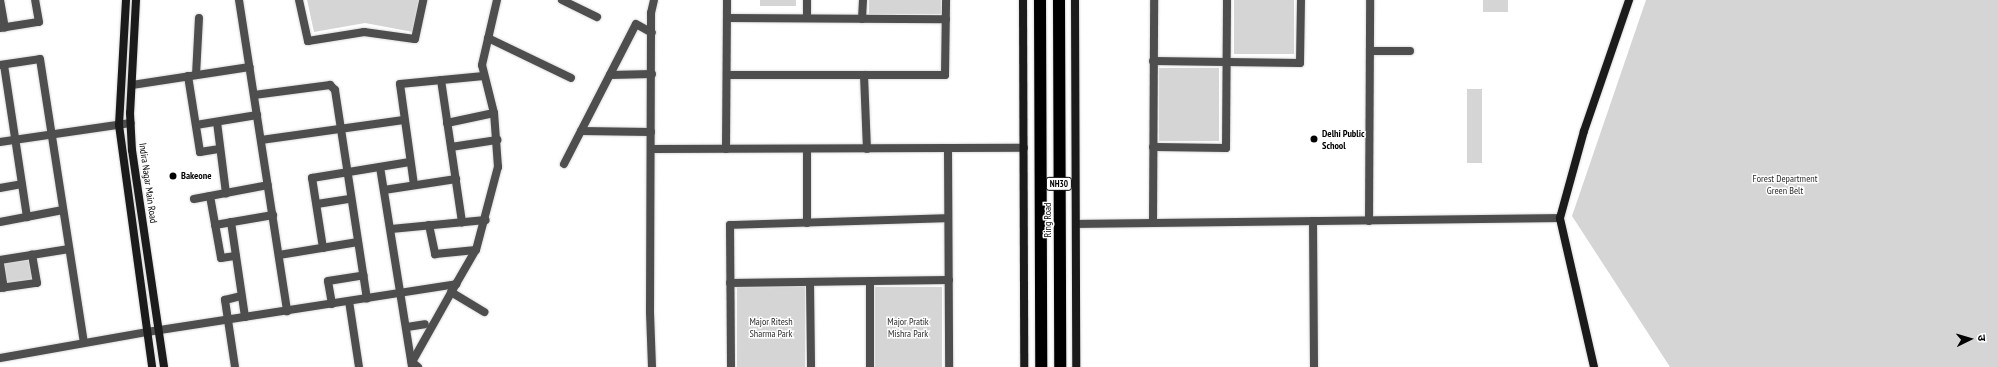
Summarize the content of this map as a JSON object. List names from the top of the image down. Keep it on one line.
{"streets":{"highway":["NH30","Ring Road"],"street":["Indira Nagar Main Road"]},"parks":["Forest Department Green Belt","Major Ritesh Sharma Park","Major Pratik Mishra Park"],"places":["Delhi Public School","Bakeone"],"north":"right"}
